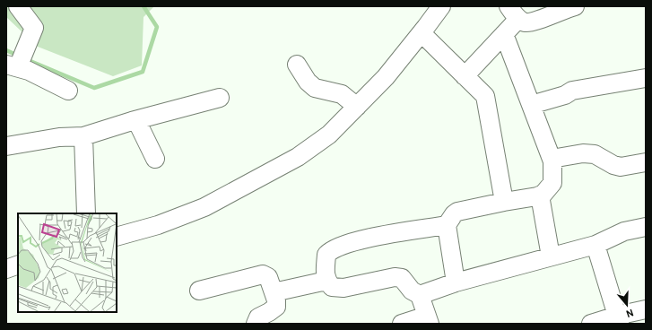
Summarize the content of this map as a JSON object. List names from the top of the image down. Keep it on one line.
{"north":"bottom"}
